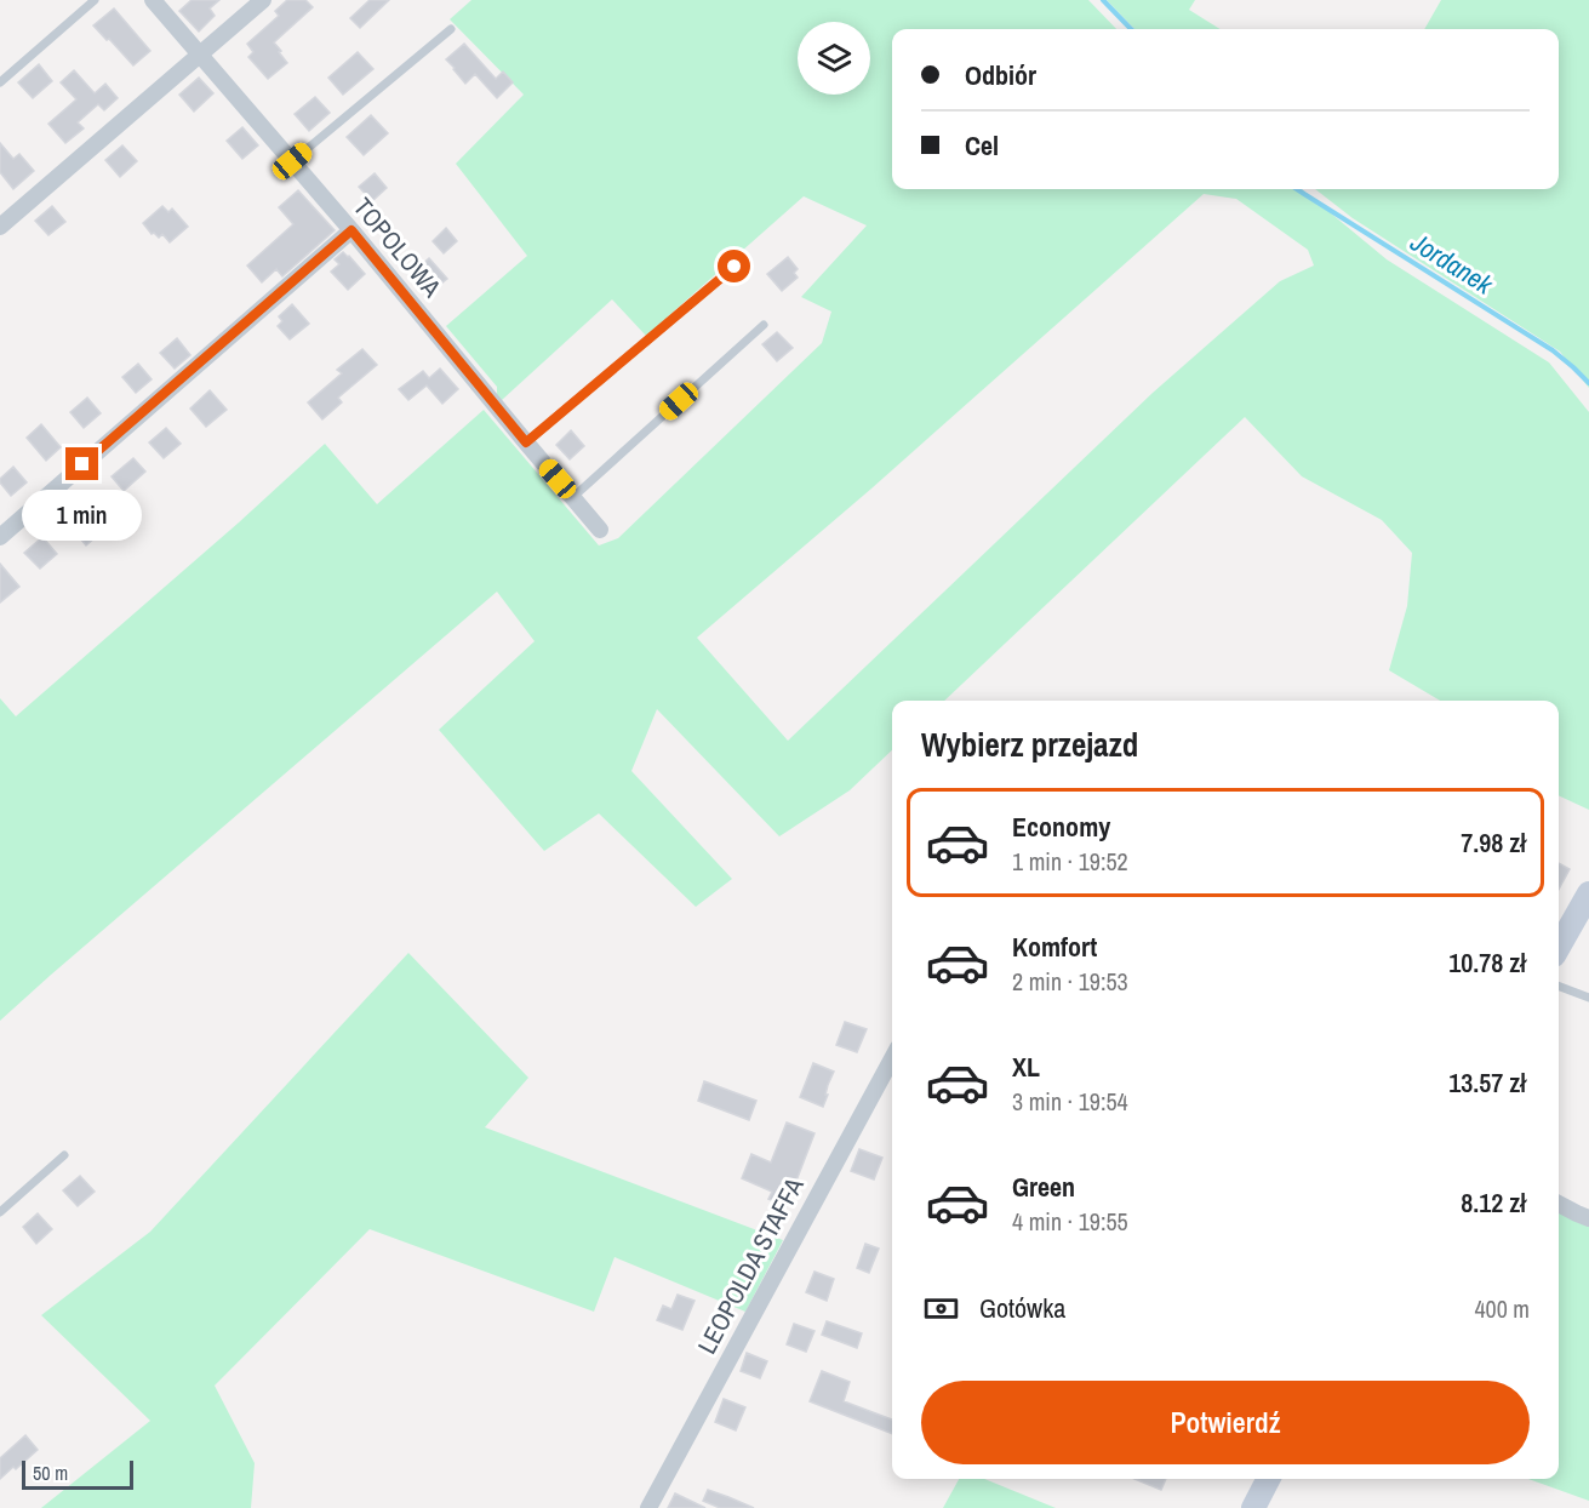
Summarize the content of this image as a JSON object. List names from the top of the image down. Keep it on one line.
{"streets":{"street":["TOPOLOWA","LEOPOLDA STAFFA"]},"water":["Jordanek"],"scale_bar":"50 m","page":{"banner":["Odbiór","Cel"],"bubble":"1 min","heading":"Wybierz przejazd","list":[{"name":"Economy","note":"1 min · 19:52","value":"7.98 zł"},{"name":"Komfort","note":"2 min · 19:53","value":"10.78 zł"},{"name":"XL","note":"3 min · 19:54","value":"13.57 zł"},{"name":"Green","note":"4 min · 19:55","value":"8.12 zł"}],"pay":["Gotówka","400 m"],"buttons":"Potwierdź","scale":"50 m"}}
